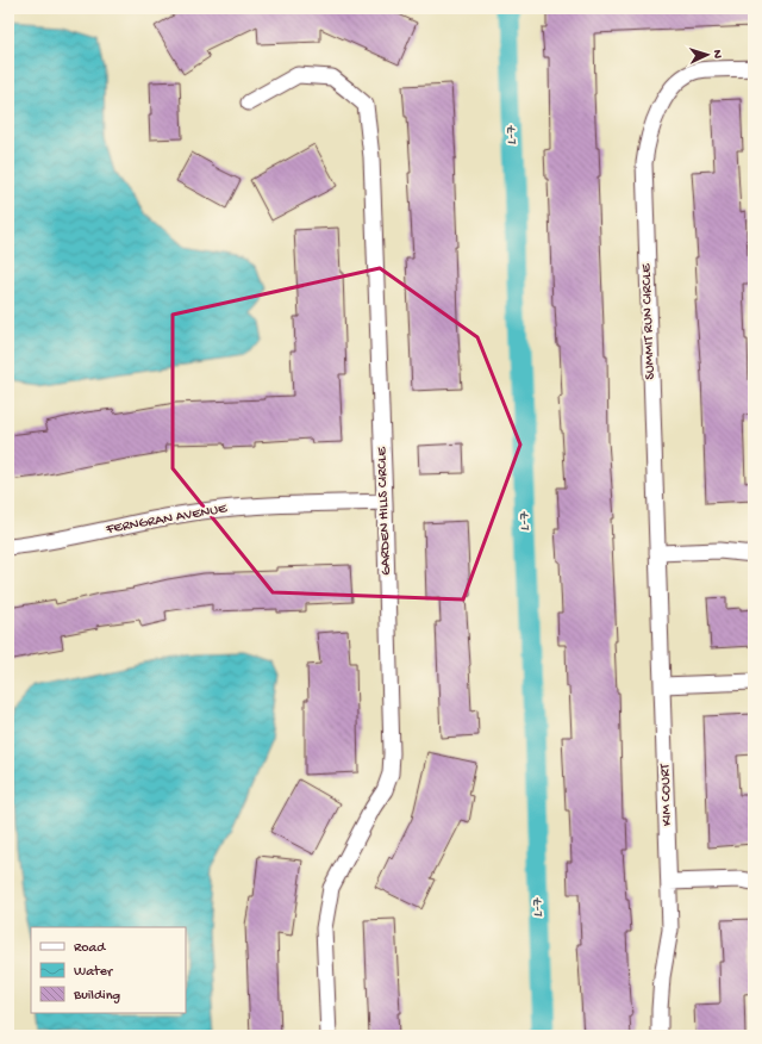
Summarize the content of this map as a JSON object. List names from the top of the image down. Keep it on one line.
{"streets":{"street":["SUMMIT RUN CIRCLE","GARDEN HILLS CIRCLE","FERNGRAN AVENUE","KIM COURT"]},"crossings":[["SUMMIT RUN CIRCLE","KIM COURT"],["GARDEN HILLS CIRCLE","FERNGRAN AVENUE"]],"water":["L-7"],"legend":["Road","Water","Building"],"north":"right"}
